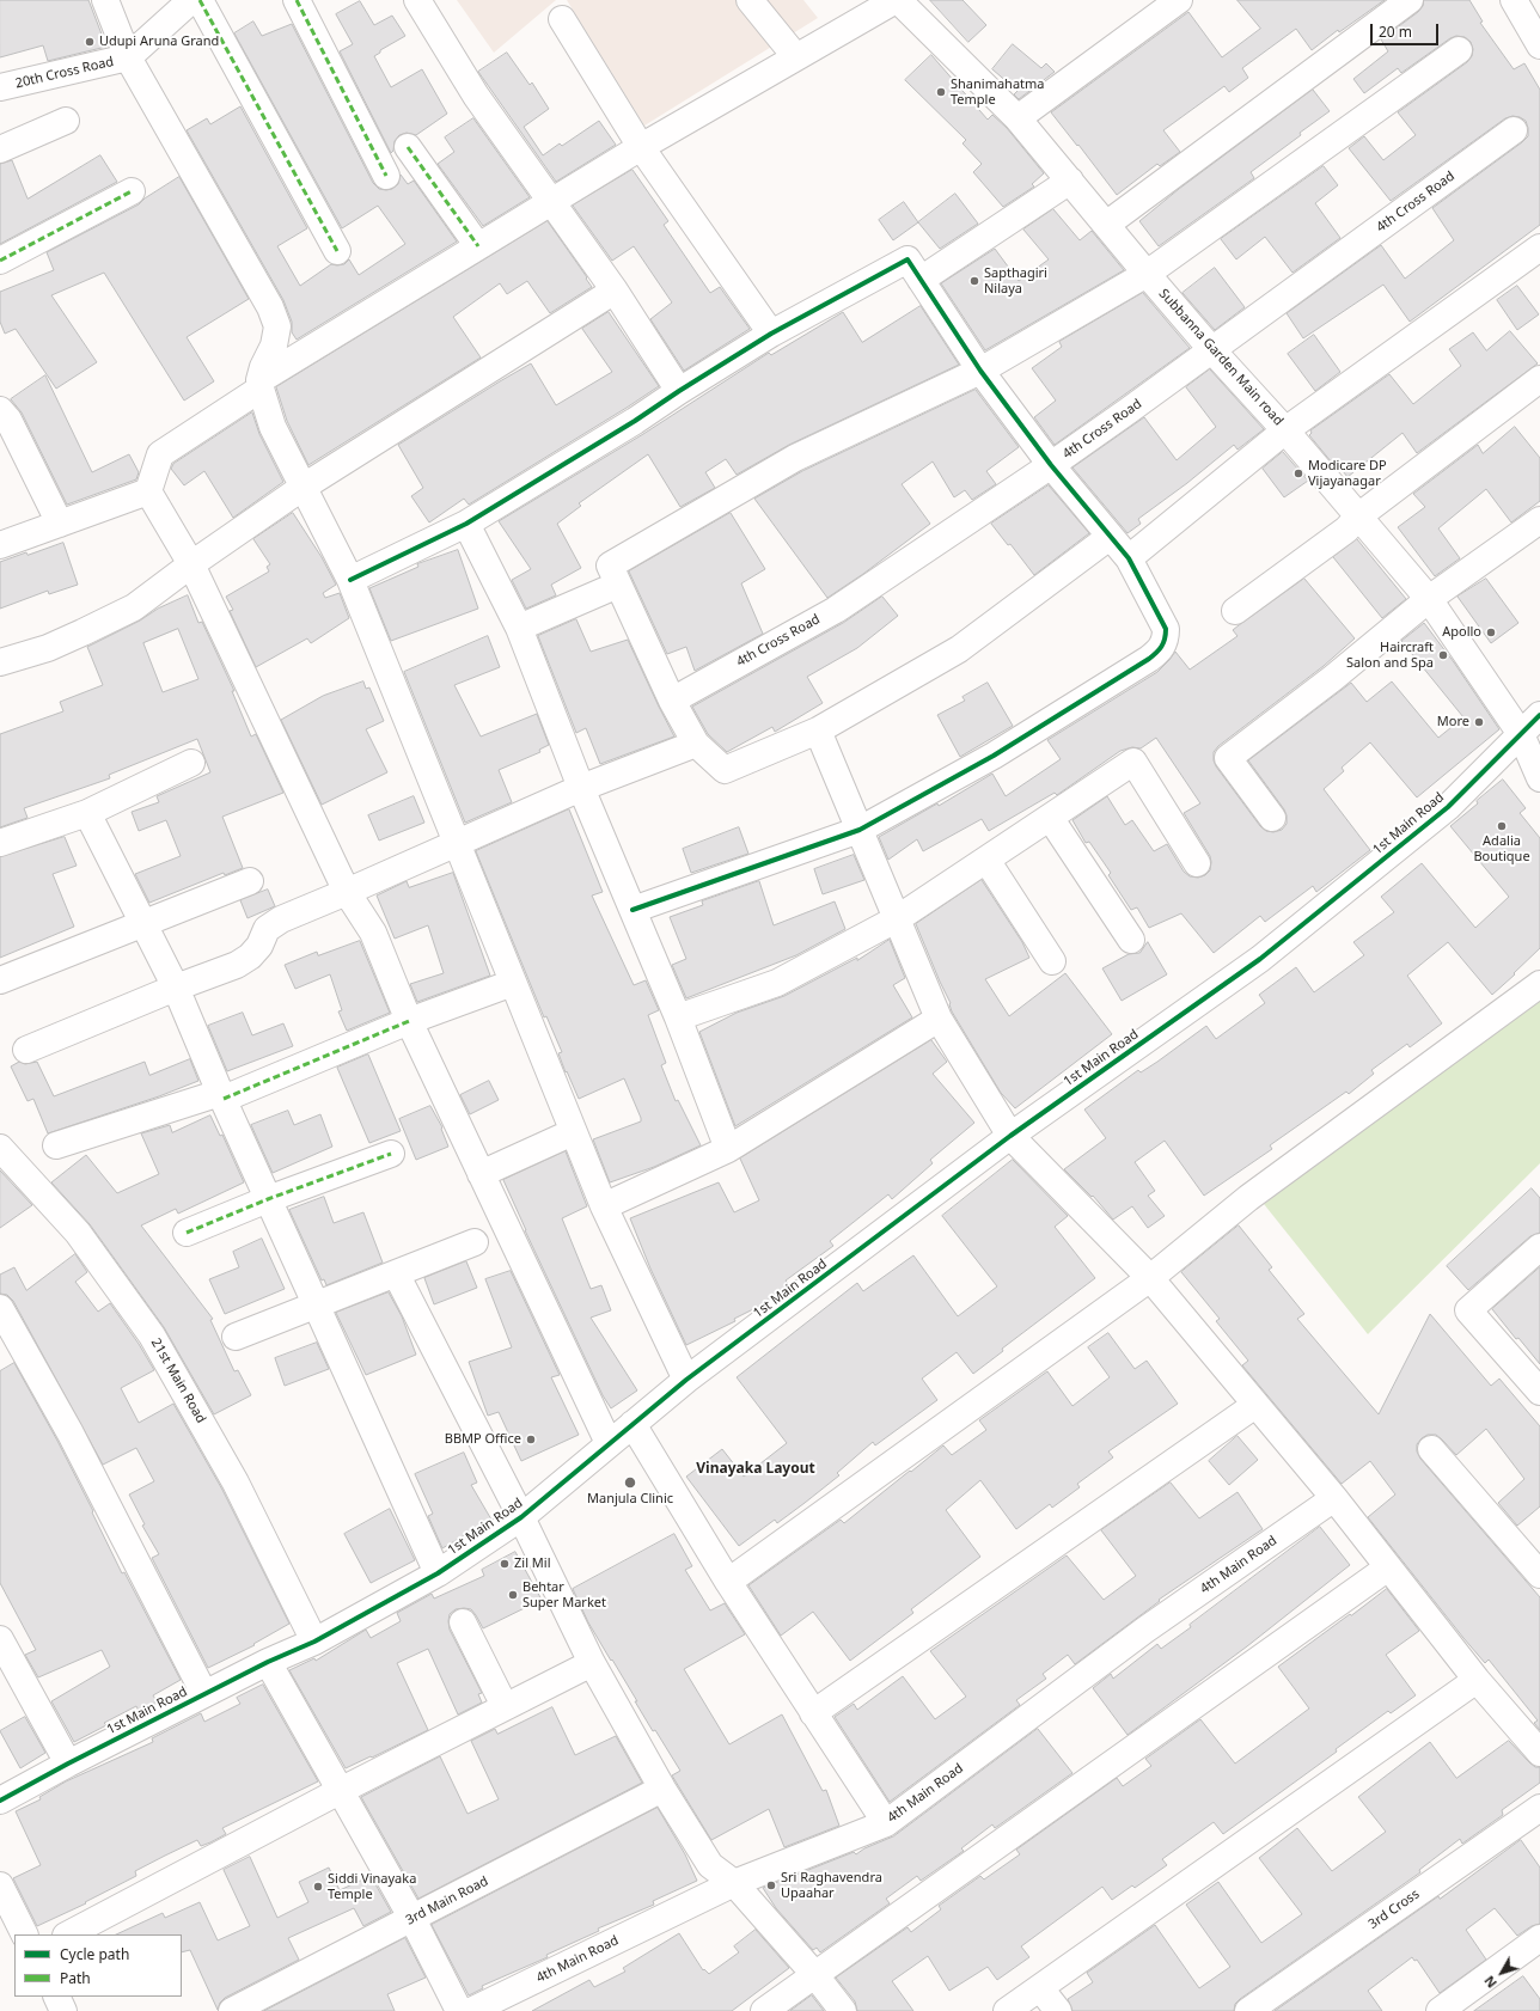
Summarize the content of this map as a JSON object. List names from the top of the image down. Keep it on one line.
{"streets":{"street":["20th Cross Road","4th Cross Road","Subbanna Garden Main road","1st Main Road","21st Main Road","4th Main Road","3rd Main Road","3rd Cross"]},"crossings":[["4th Cross Road","Subbanna Garden Main road"],["Subbanna Garden Main road","1st Main Road"],["1st Main Road","21st Main Road"]],"districts":["Vinayaka Layout"],"places":["Udupi Aruna Grand","Shanimahatma Temple","Sapthagiri Nilaya","Modicare DP Vijayanagar","Apollo","Haircraft Salon and Spa","More","Adalia Boutique","BBMP Office","Manjula Clinic","Zil Mil","Behtar Super Market","Sri Raghavendra Upaahar","Siddi Vinayaka Temple"],"legend":["Cycle path","Path"],"scale_bar":"20 m","north":"bottom left"}
